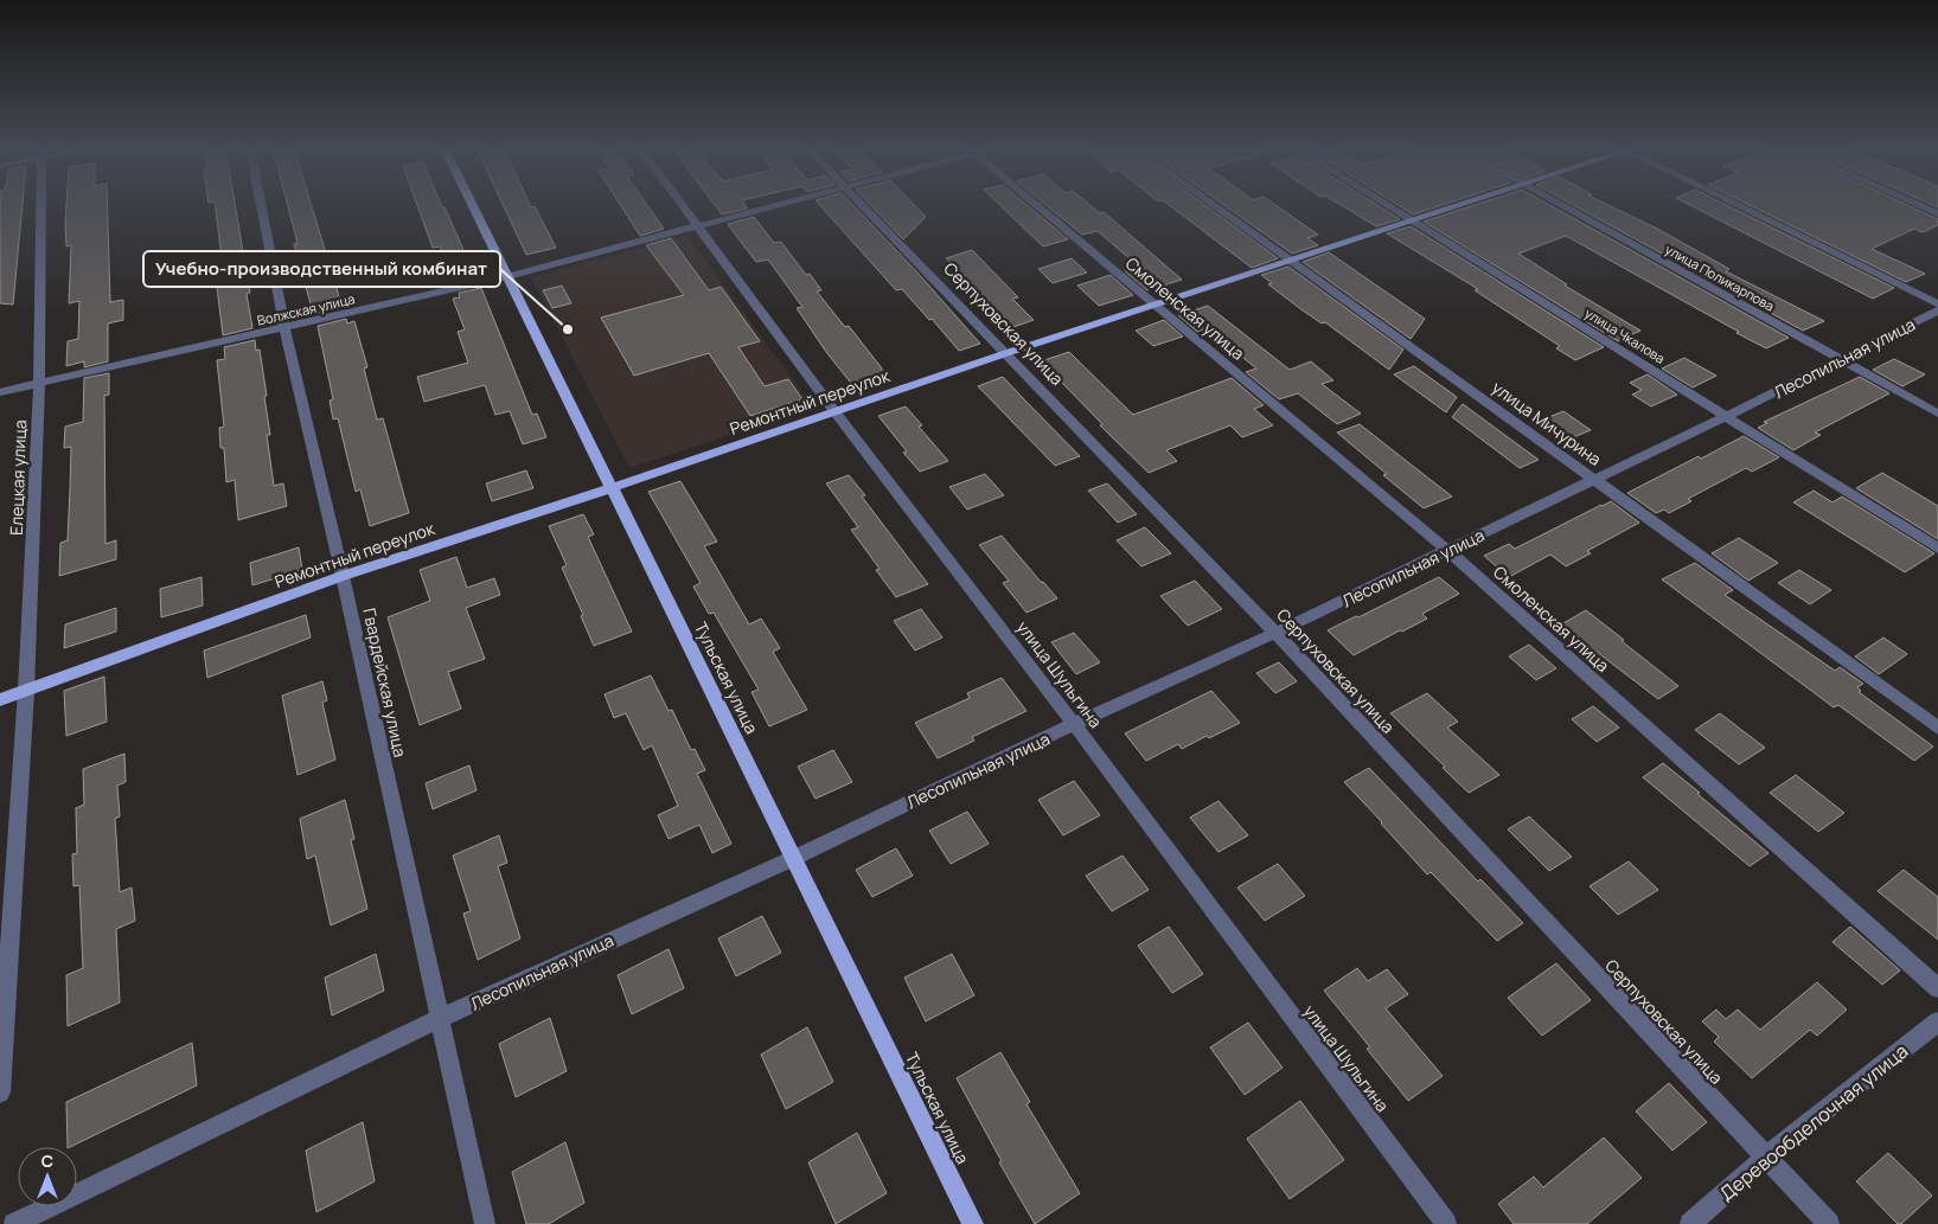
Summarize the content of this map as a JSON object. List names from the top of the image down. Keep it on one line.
{"streets":{"main road":["Ремонтный переулок","Тульская улица"],"street":["улица Поликарпова","Смоленская улица","Волжская улица","Серпуховская улица","улица Чкалова","Лесопильная улица","улица Мичурина","Елецкая улица","улица Шульгина","Гвардейская улица","Деревообделочная улица"]},"crossings":[["улица Поликарпова","Лесопильная улица"],["Смоленская улица","Лесопильная улица"],["Смоленская улица","Ремонтный переулок"],["Волжская улица","Елецкая улица"],["Волжская улица","улица Шульгина"],["Волжская улица","Тульская улица"],["Волжская улица","Гвардейская улица"],["Серпуховская улица","Лесопильная улица"],["Серпуховская улица","Ремонтный переулок"],["Серпуховская улица","Деревообделочная улица"],["улица Чкалова","Лесопильная улица"],["улица Чкалова","Ремонтный переулок"],["Лесопильная улица","улица Мичурина"],["Лесопильная улица","улица Шульгина"],["Лесопильная улица","Тульская улица"],["Лесопильная улица","Гвардейская улица"],["Ремонтный переулок","улица Мичурина"],["Ремонтный переулок","Елецкая улица"],["Ремонтный переулок","улица Шульгина"],["Ремонтный переулок","Тульская улица"],["Ремонтный переулок","Гвардейская улица"]],"places":["Учебно-производственный комбинат"],"north":"top"}
